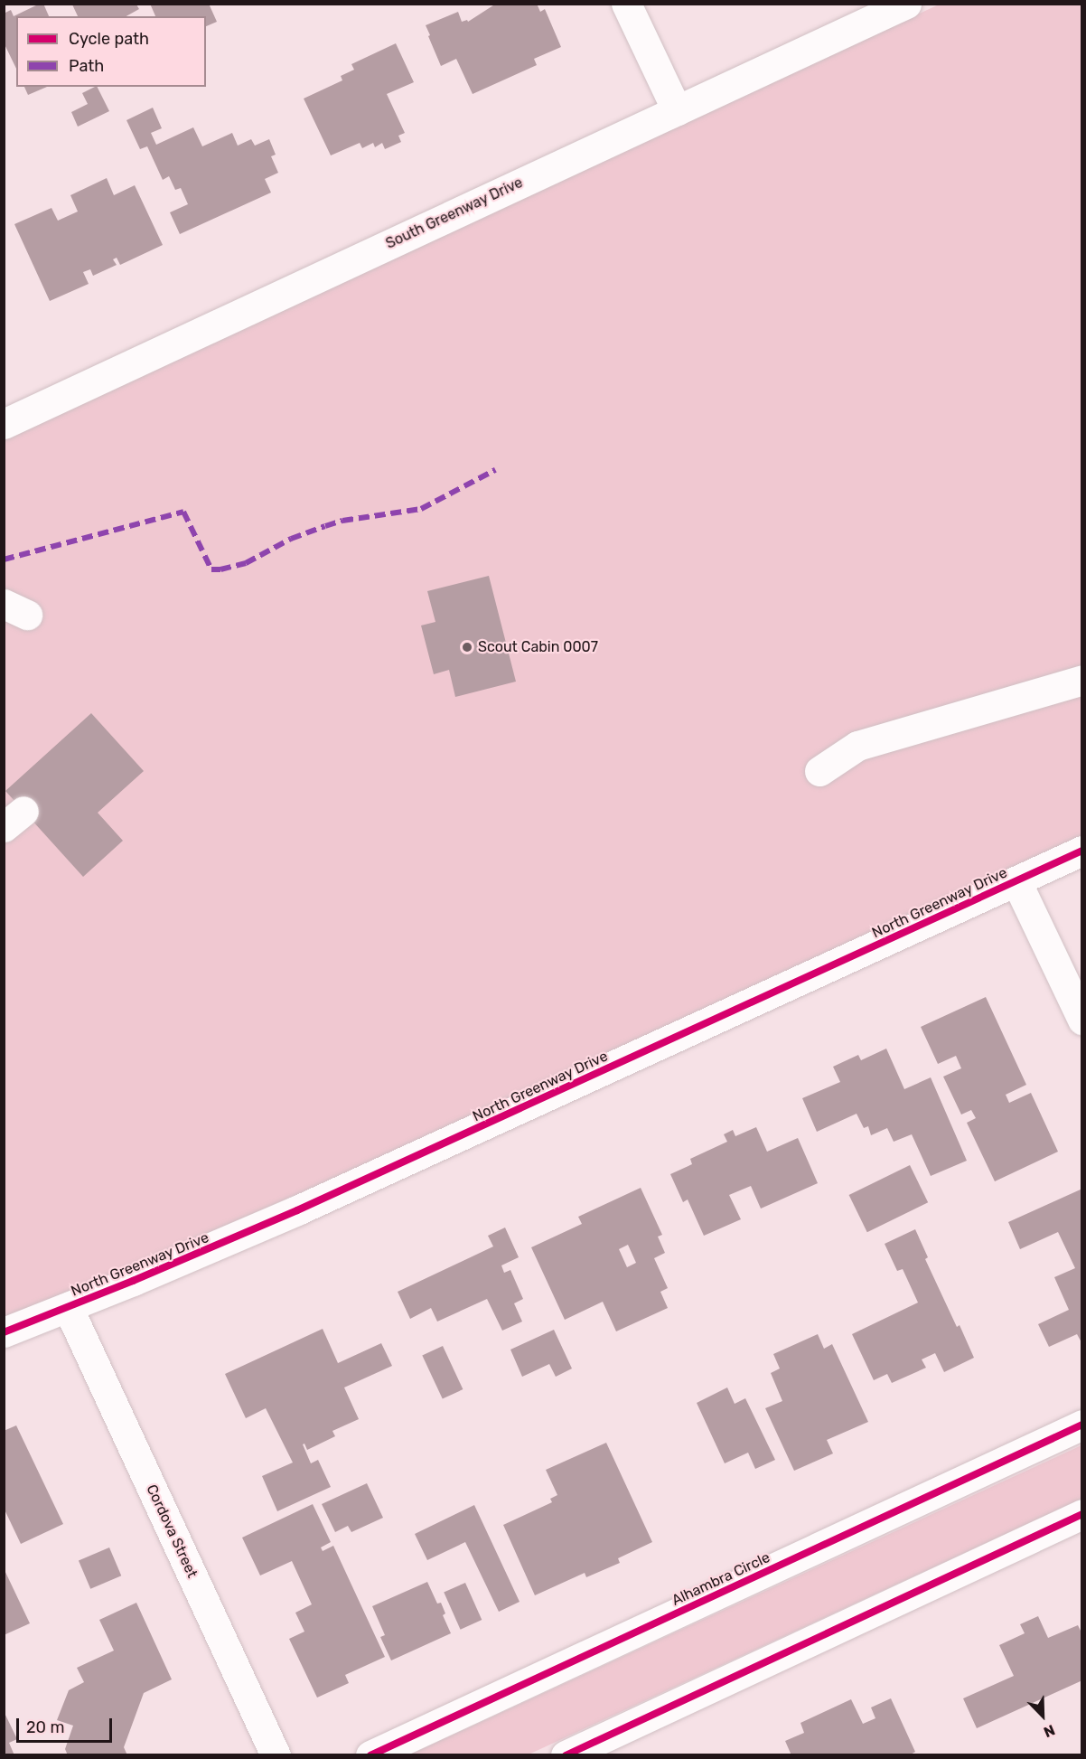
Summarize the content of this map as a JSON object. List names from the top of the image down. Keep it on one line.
{"streets":{"street":["South Greenway Drive","North Greenway Drive","Cordova Street","Alhambra Circle"]},"crossings":[["North Greenway Drive","Cordova Street"]],"places":["Scout Cabin 0007"],"legend":["Cycle path","Path"],"scale_bar":"20 m","north":"bottom right"}
